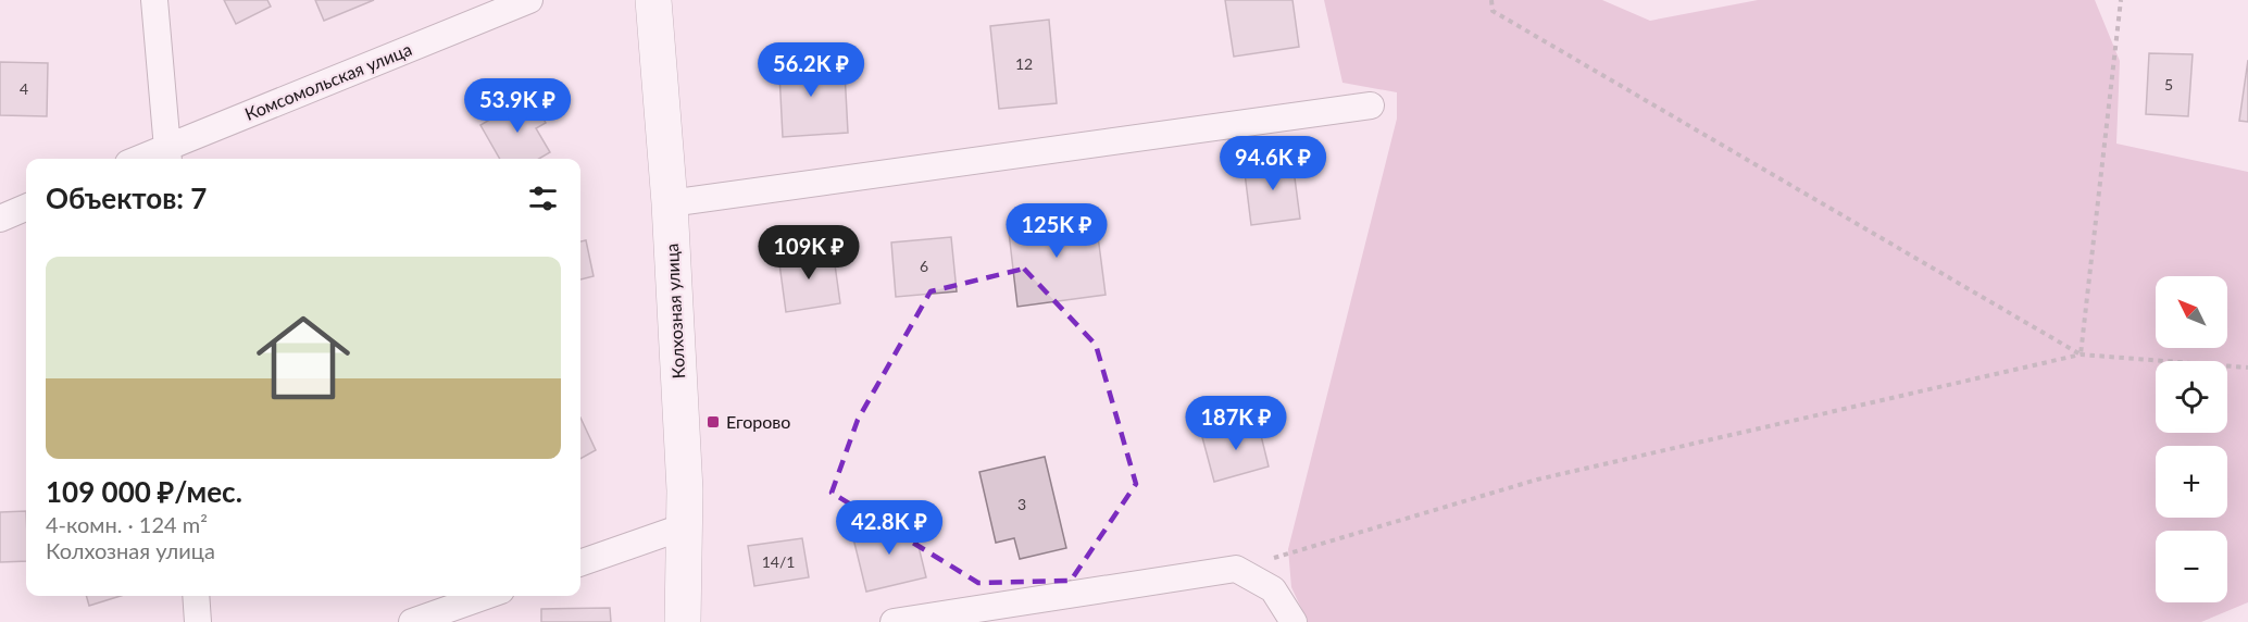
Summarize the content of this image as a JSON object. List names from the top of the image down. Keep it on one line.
{"streets":{"main road":["Колхозная улица"],"street":["Комсомольская улица"]},"places":{"transit":["Егорово"]},"house_numbers":["12","5","4","6","3","14/1"],"north":"top left","page":{"price":["56.2K ₽","53.9K ₽","94.6K ₽","125K ₽","109K ₽","187K ₽","42.8K ₽"],"heading":"Объектов: 7","list":[{"name":"109 000 ₽/мес.","note":"4-комн. · 124 m² · Колхозная улица"}],"map_buttons":["+","−"]}}
